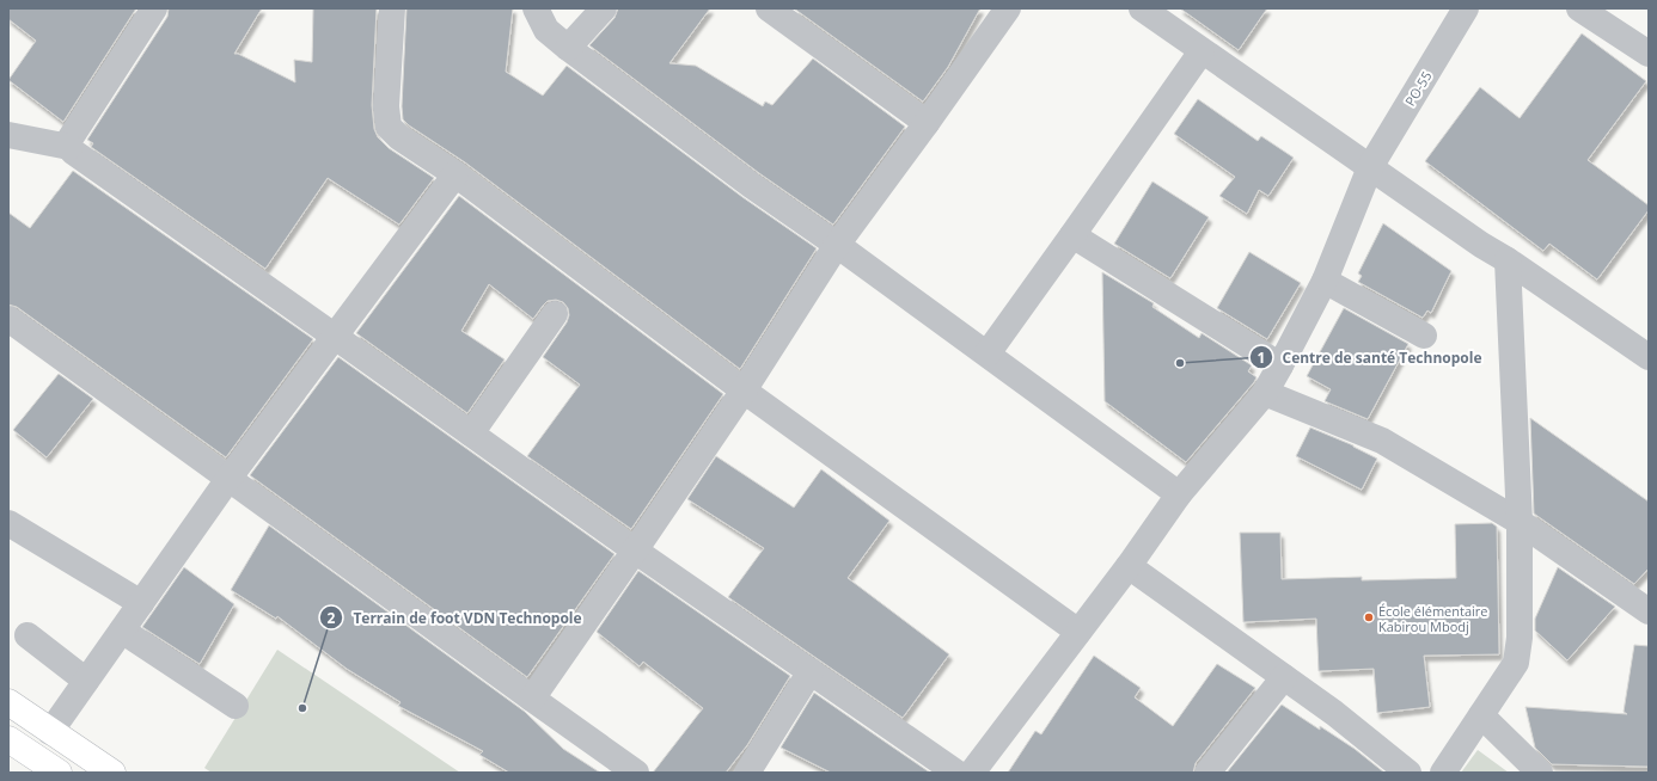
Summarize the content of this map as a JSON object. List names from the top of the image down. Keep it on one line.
{"streets":{"street":["PO-55"]},"places":["Centre de santé Technopole","École élémentaire Kabirou Mbodj","Terrain de foot VDN Technopole"]}
